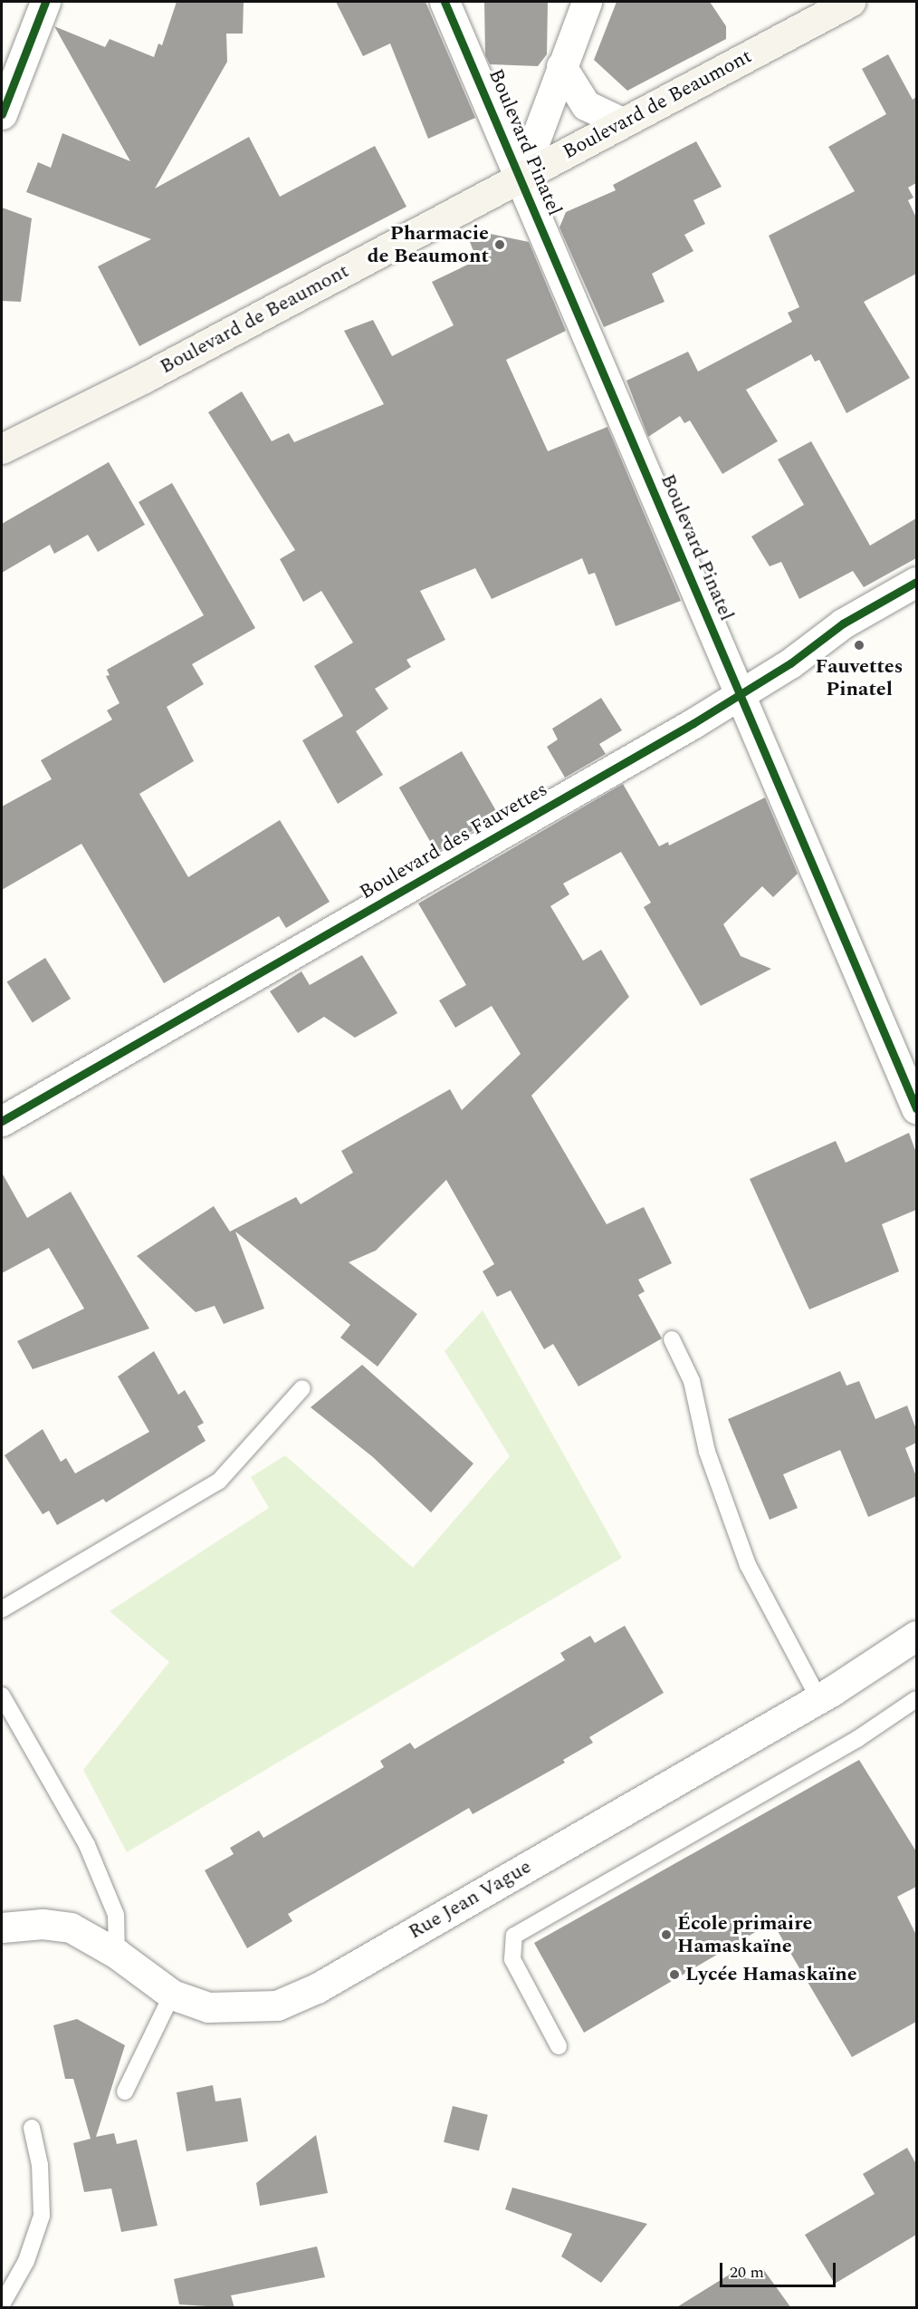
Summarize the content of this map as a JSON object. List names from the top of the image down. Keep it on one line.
{"streets":{"street":["Boulevard de Beaumont","Boulevard Pinatel","Boulevard des Fauvettes","Rue Jean Vague"]},"crossings":[["Boulevard de Beaumont","Boulevard Pinatel"],["Boulevard Pinatel","Boulevard des Fauvettes"]],"places":["Pharmacie de Beaumont","Fauvettes Pinatel","École primaire Hamaskaïne","Lycée Hamaskaïne"],"scale_bar":"20 m"}
